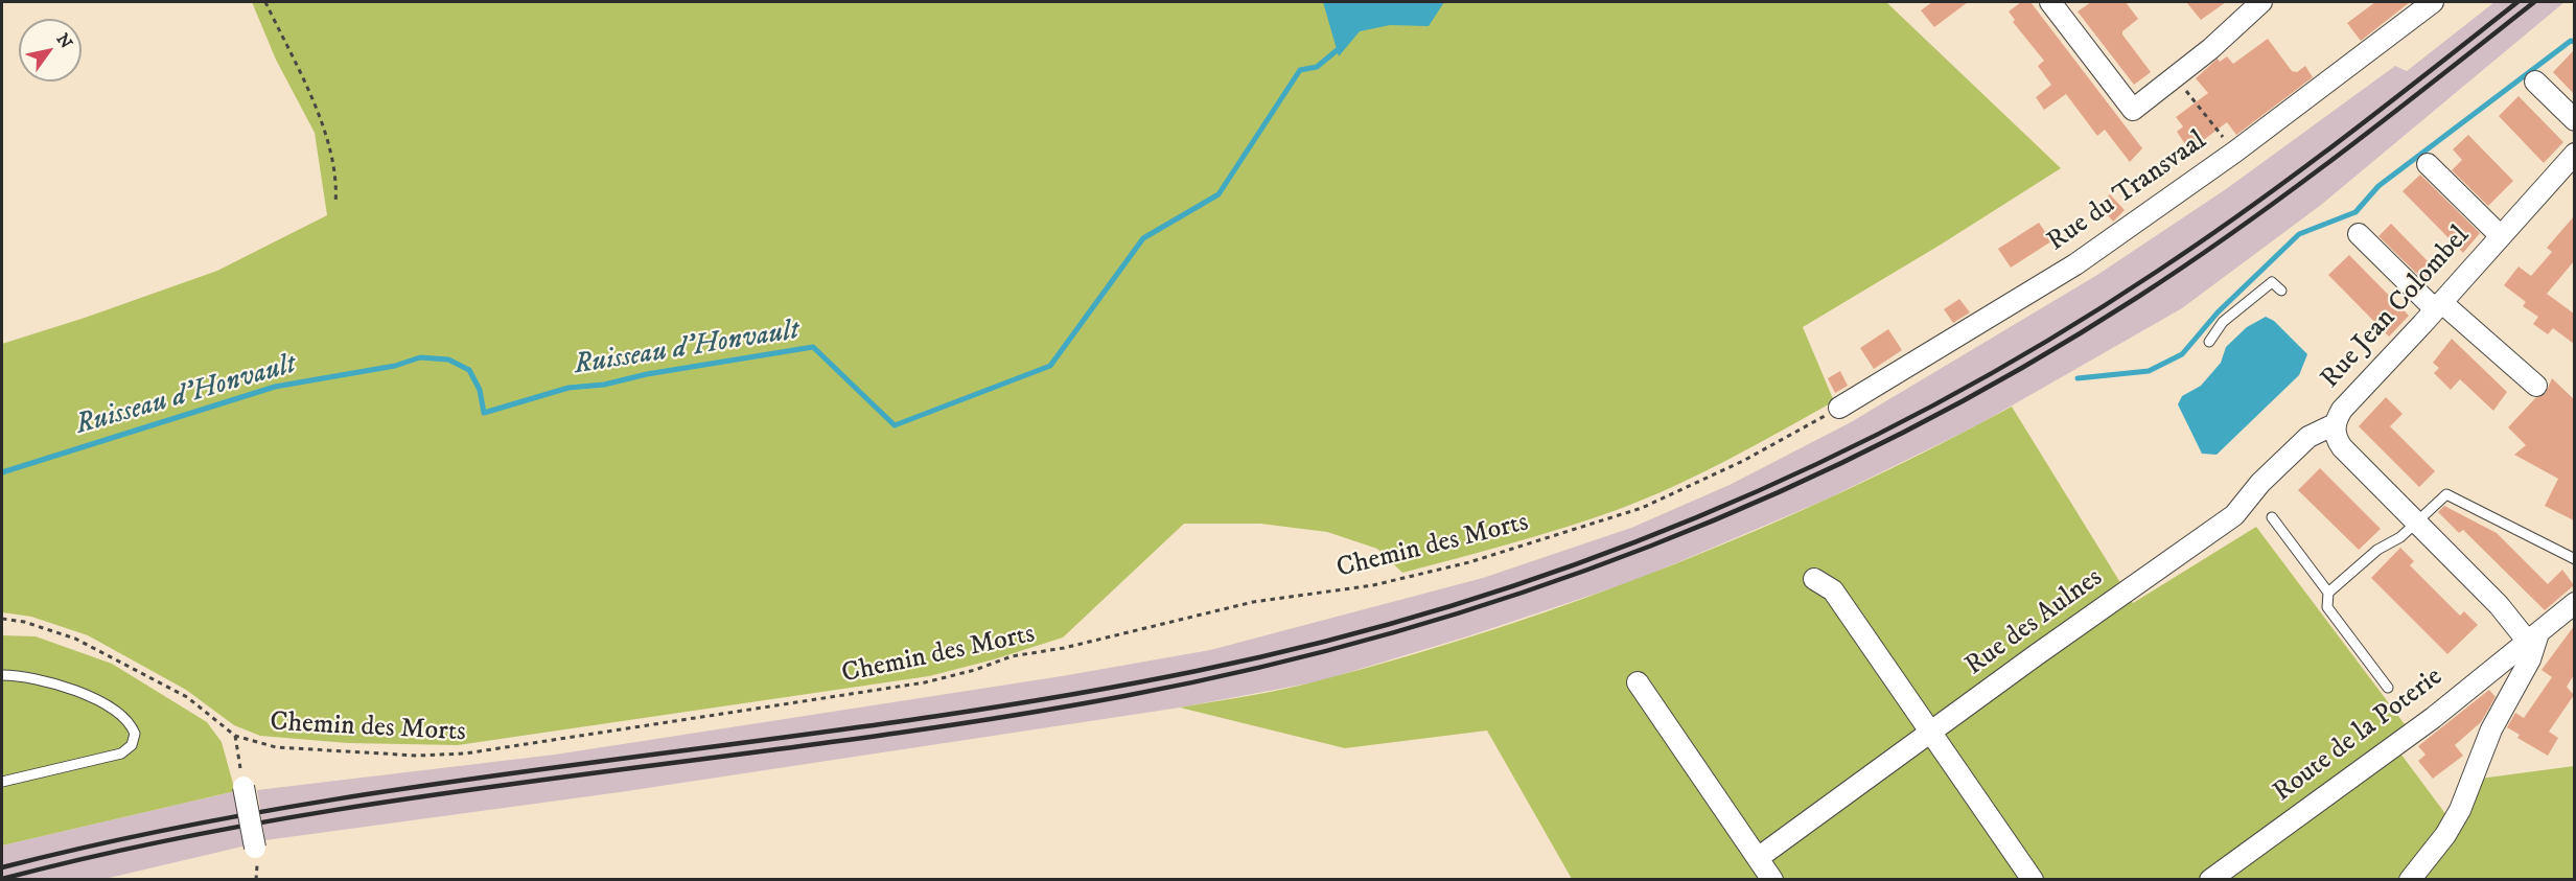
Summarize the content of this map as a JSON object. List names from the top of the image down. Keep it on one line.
{"streets":{"street":["Rue du Transvaal","Rue Jean Colombel","Rue des Aulnes","Route de la Poterie"],"path":["Chemin des Morts"]},"crossings":[["Rue du Transvaal","Chemin des Morts"],["Rue Jean Colombel","Rue des Aulnes"],["Rue Jean Colombel","Route de la Poterie"]],"water":["Ruisseau d'Honvault"],"north":"top right"}
